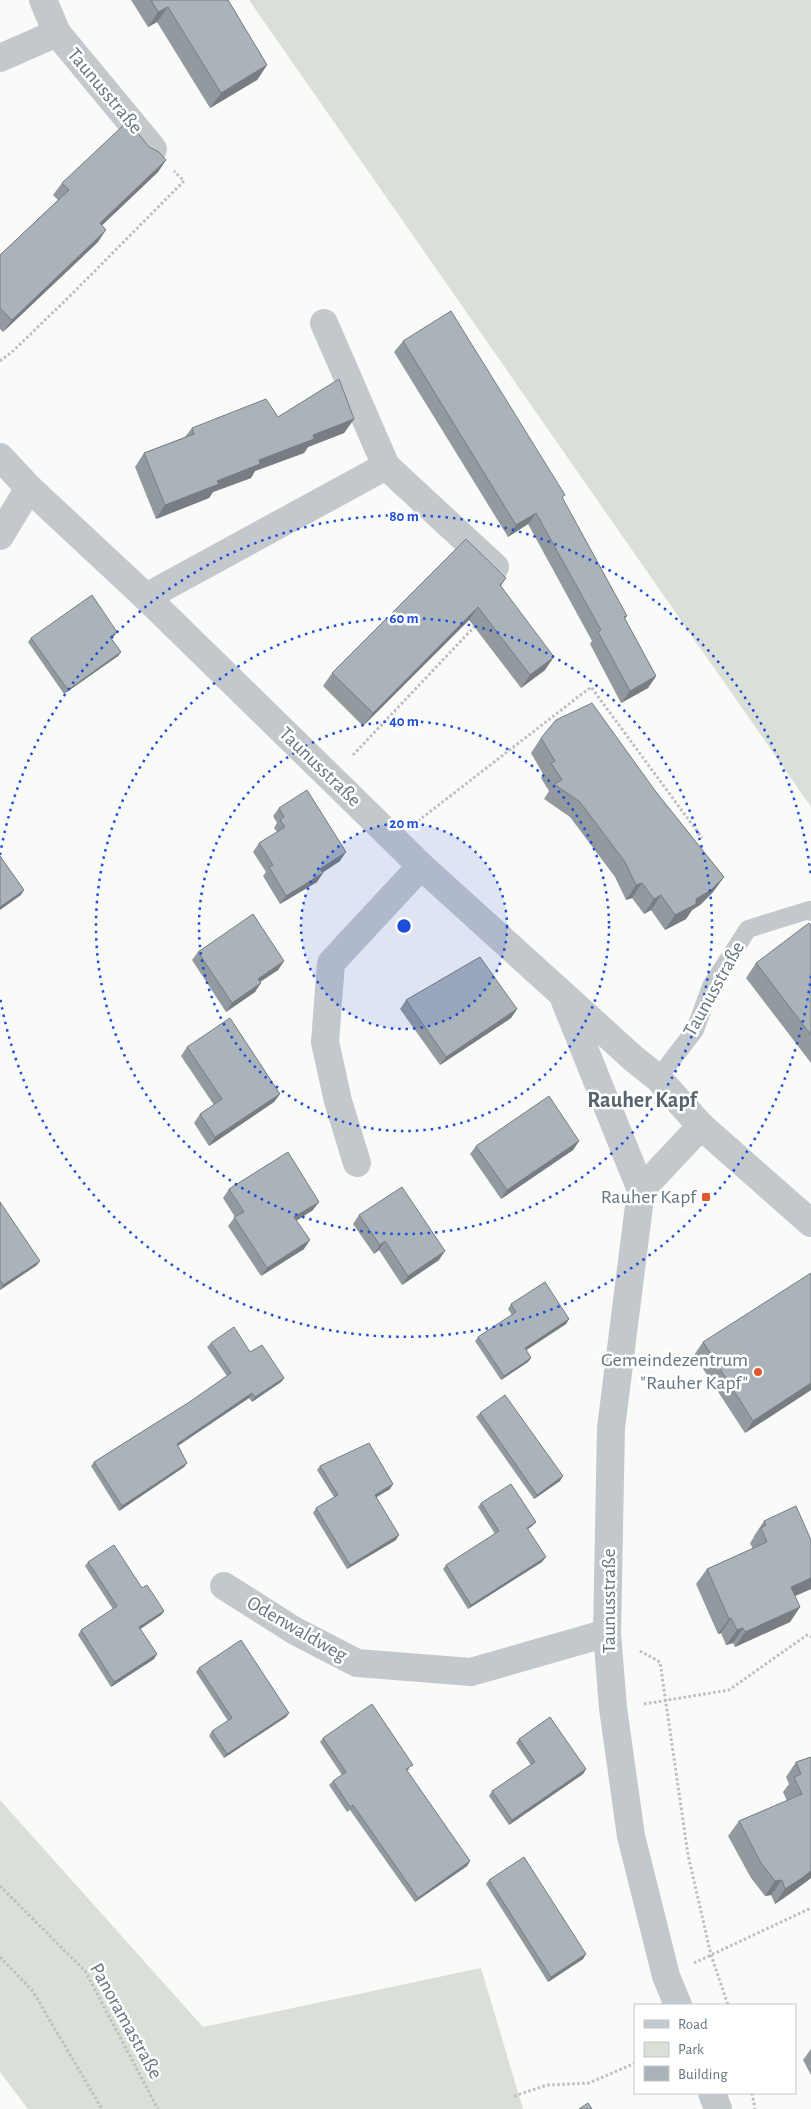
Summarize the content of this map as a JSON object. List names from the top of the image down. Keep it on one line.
{"streets":{"street":["Taunusstraße","Odenwaldweg"],"path":["Panoramastraße"]},"crossings":[["Taunusstraße","Odenwaldweg"]],"districts":["Rauher Kapf"],"places":{"transit":["Rauher Kapf"],"other":["Gemeindezentrum \"Rauher Kapf\""]},"legend":["Road","Park","Building"],"rings":["80 m","60 m","40 m","20 m"]}
